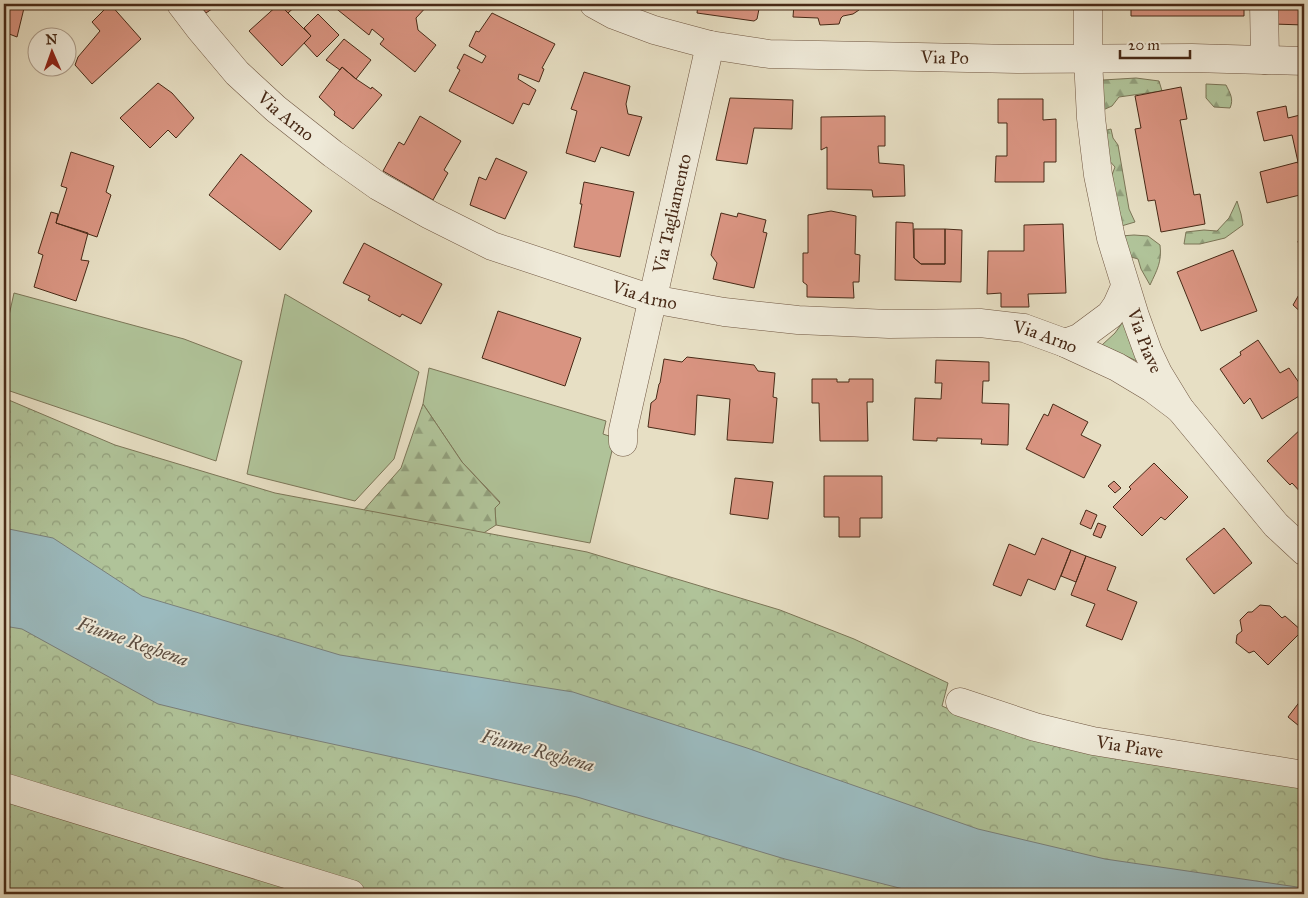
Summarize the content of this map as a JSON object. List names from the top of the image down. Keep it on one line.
{"streets":{"street":["Via Po","Via Arno","Via Tagliamento","Via Piave"]},"crossings":[["Via Po","Via Tagliamento"],["Via Po","Via Piave"],["Via Arno","Via Tagliamento"],["Via Arno","Via Piave"]],"water":["Fiume Reghena"],"scale_bar":"20 m","north":"top"}
